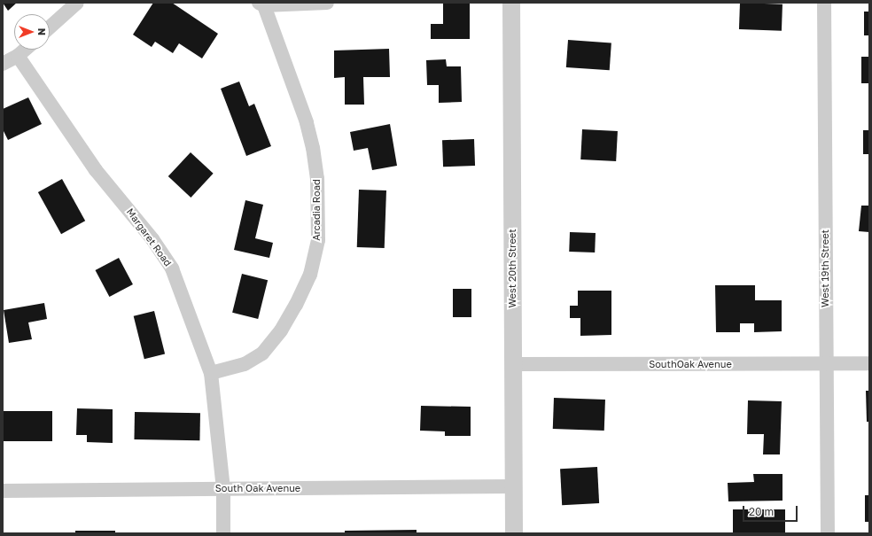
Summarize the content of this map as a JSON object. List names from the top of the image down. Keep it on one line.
{"streets":{"street":["Arcadia Road","Margaret Road","West 20th Street","West 19th Street","SouthOak Avenue","South Oak Avenue"]},"crossings":[["Arcadia Road","Margaret Road"],["Margaret Road","South Oak Avenue"],["West 20th Street","SouthOak Avenue"],["West 20th Street","South Oak Avenue"],["West 19th Street","SouthOak Avenue"]],"scale_bar":"20 m","north":"right"}
